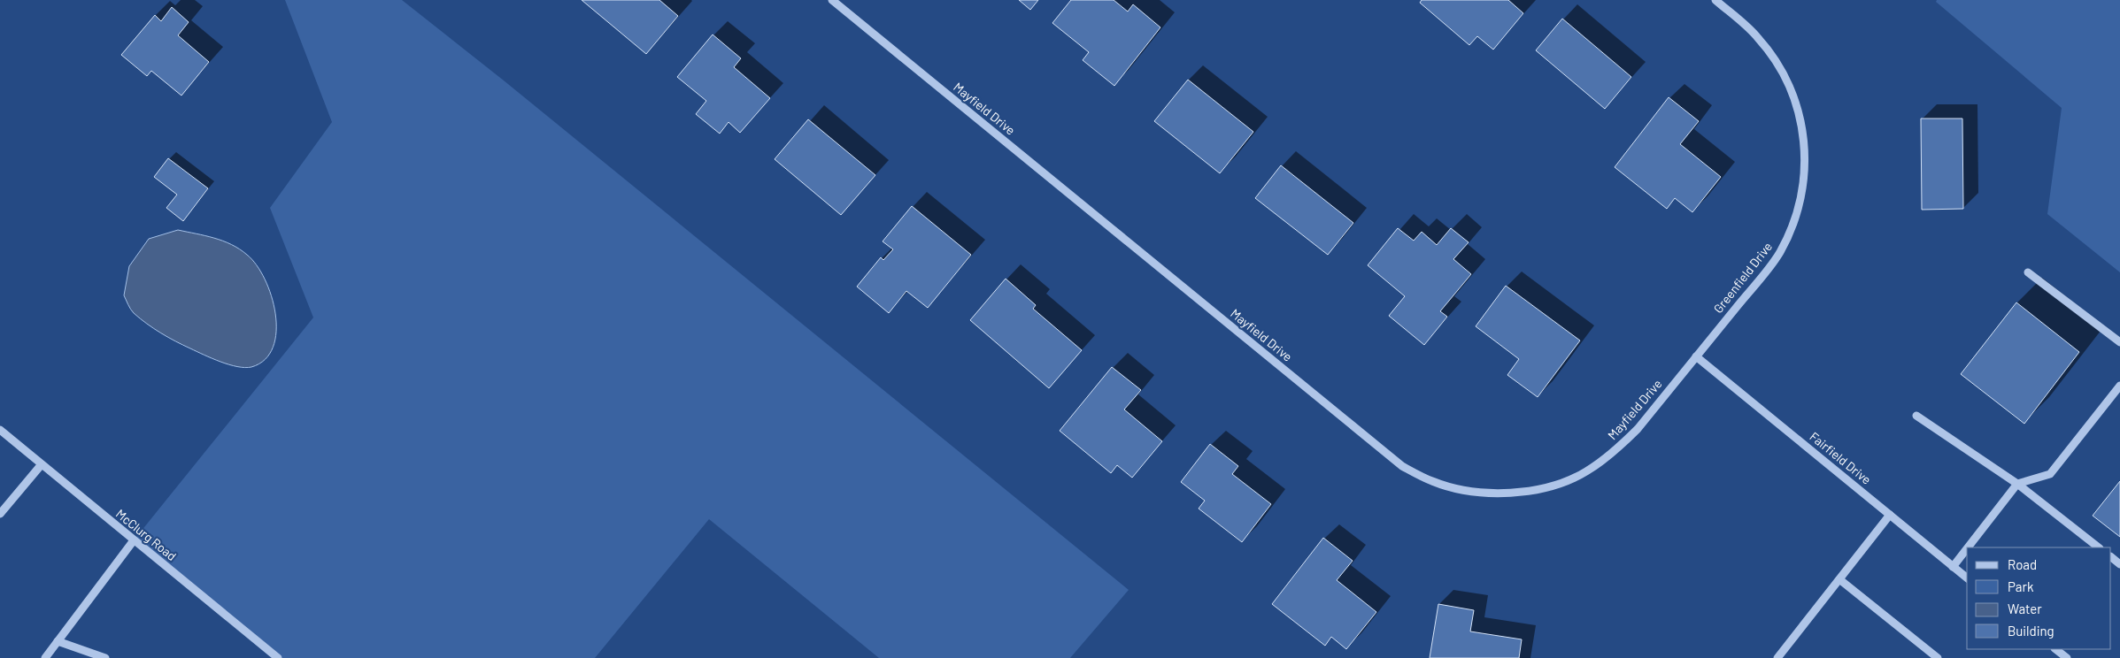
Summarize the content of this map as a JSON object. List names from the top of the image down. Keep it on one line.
{"streets":{"street":["Mayfield Drive","Greenfield Drive","Fairfield Drive","McClurg Road"]},"crossings":[["Mayfield Drive","Greenfield Drive"],["Mayfield Drive","Fairfield Drive"],["Greenfield Drive","Fairfield Drive"]],"legend":["Road","Park","Water","Building"]}
